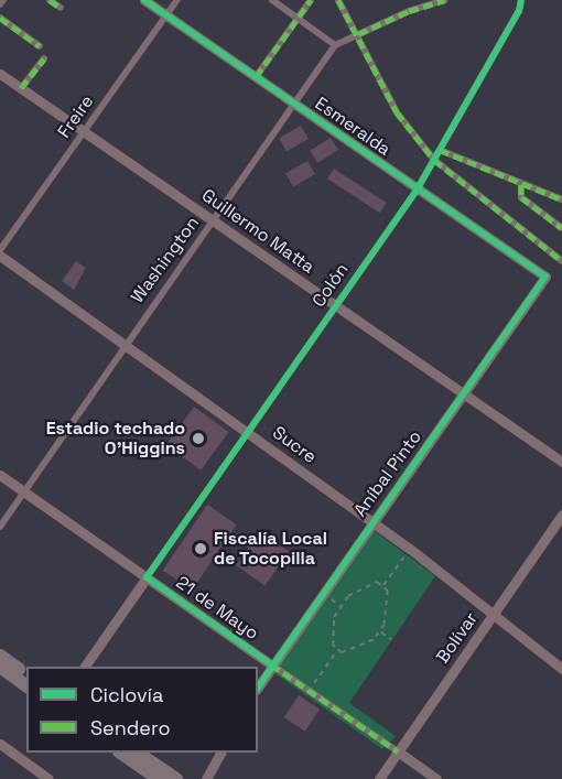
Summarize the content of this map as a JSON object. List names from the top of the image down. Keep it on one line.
{"streets":{"street":["Freire","Esmeralda","Guillermo Matta","Washington","Colón","Sucre","Aníbal Pinto","21 de Mayo","Bolívar"]},"crossings":[["Freire","Esmeralda"],["Freire","Guillermo Matta"],["Esmeralda","Washington"],["Esmeralda","Colón"],["Esmeralda","Aníbal Pinto"],["Guillermo Matta","Washington"],["Guillermo Matta","Colón"],["Guillermo Matta","Aníbal Pinto"],["Washington","Sucre"],["Washington","21 de Mayo"],["Colón","Sucre"],["Colón","21 de Mayo"],["Sucre","Aníbal Pinto"],["Sucre","Bolívar"],["Aníbal Pinto","21 de Mayo"],["21 de Mayo","Bolívar"]],"places":["Estadio techado O'Higgins","Fiscalía Local de Tocopilla"],"legend":["Ciclovía","Sendero"]}
